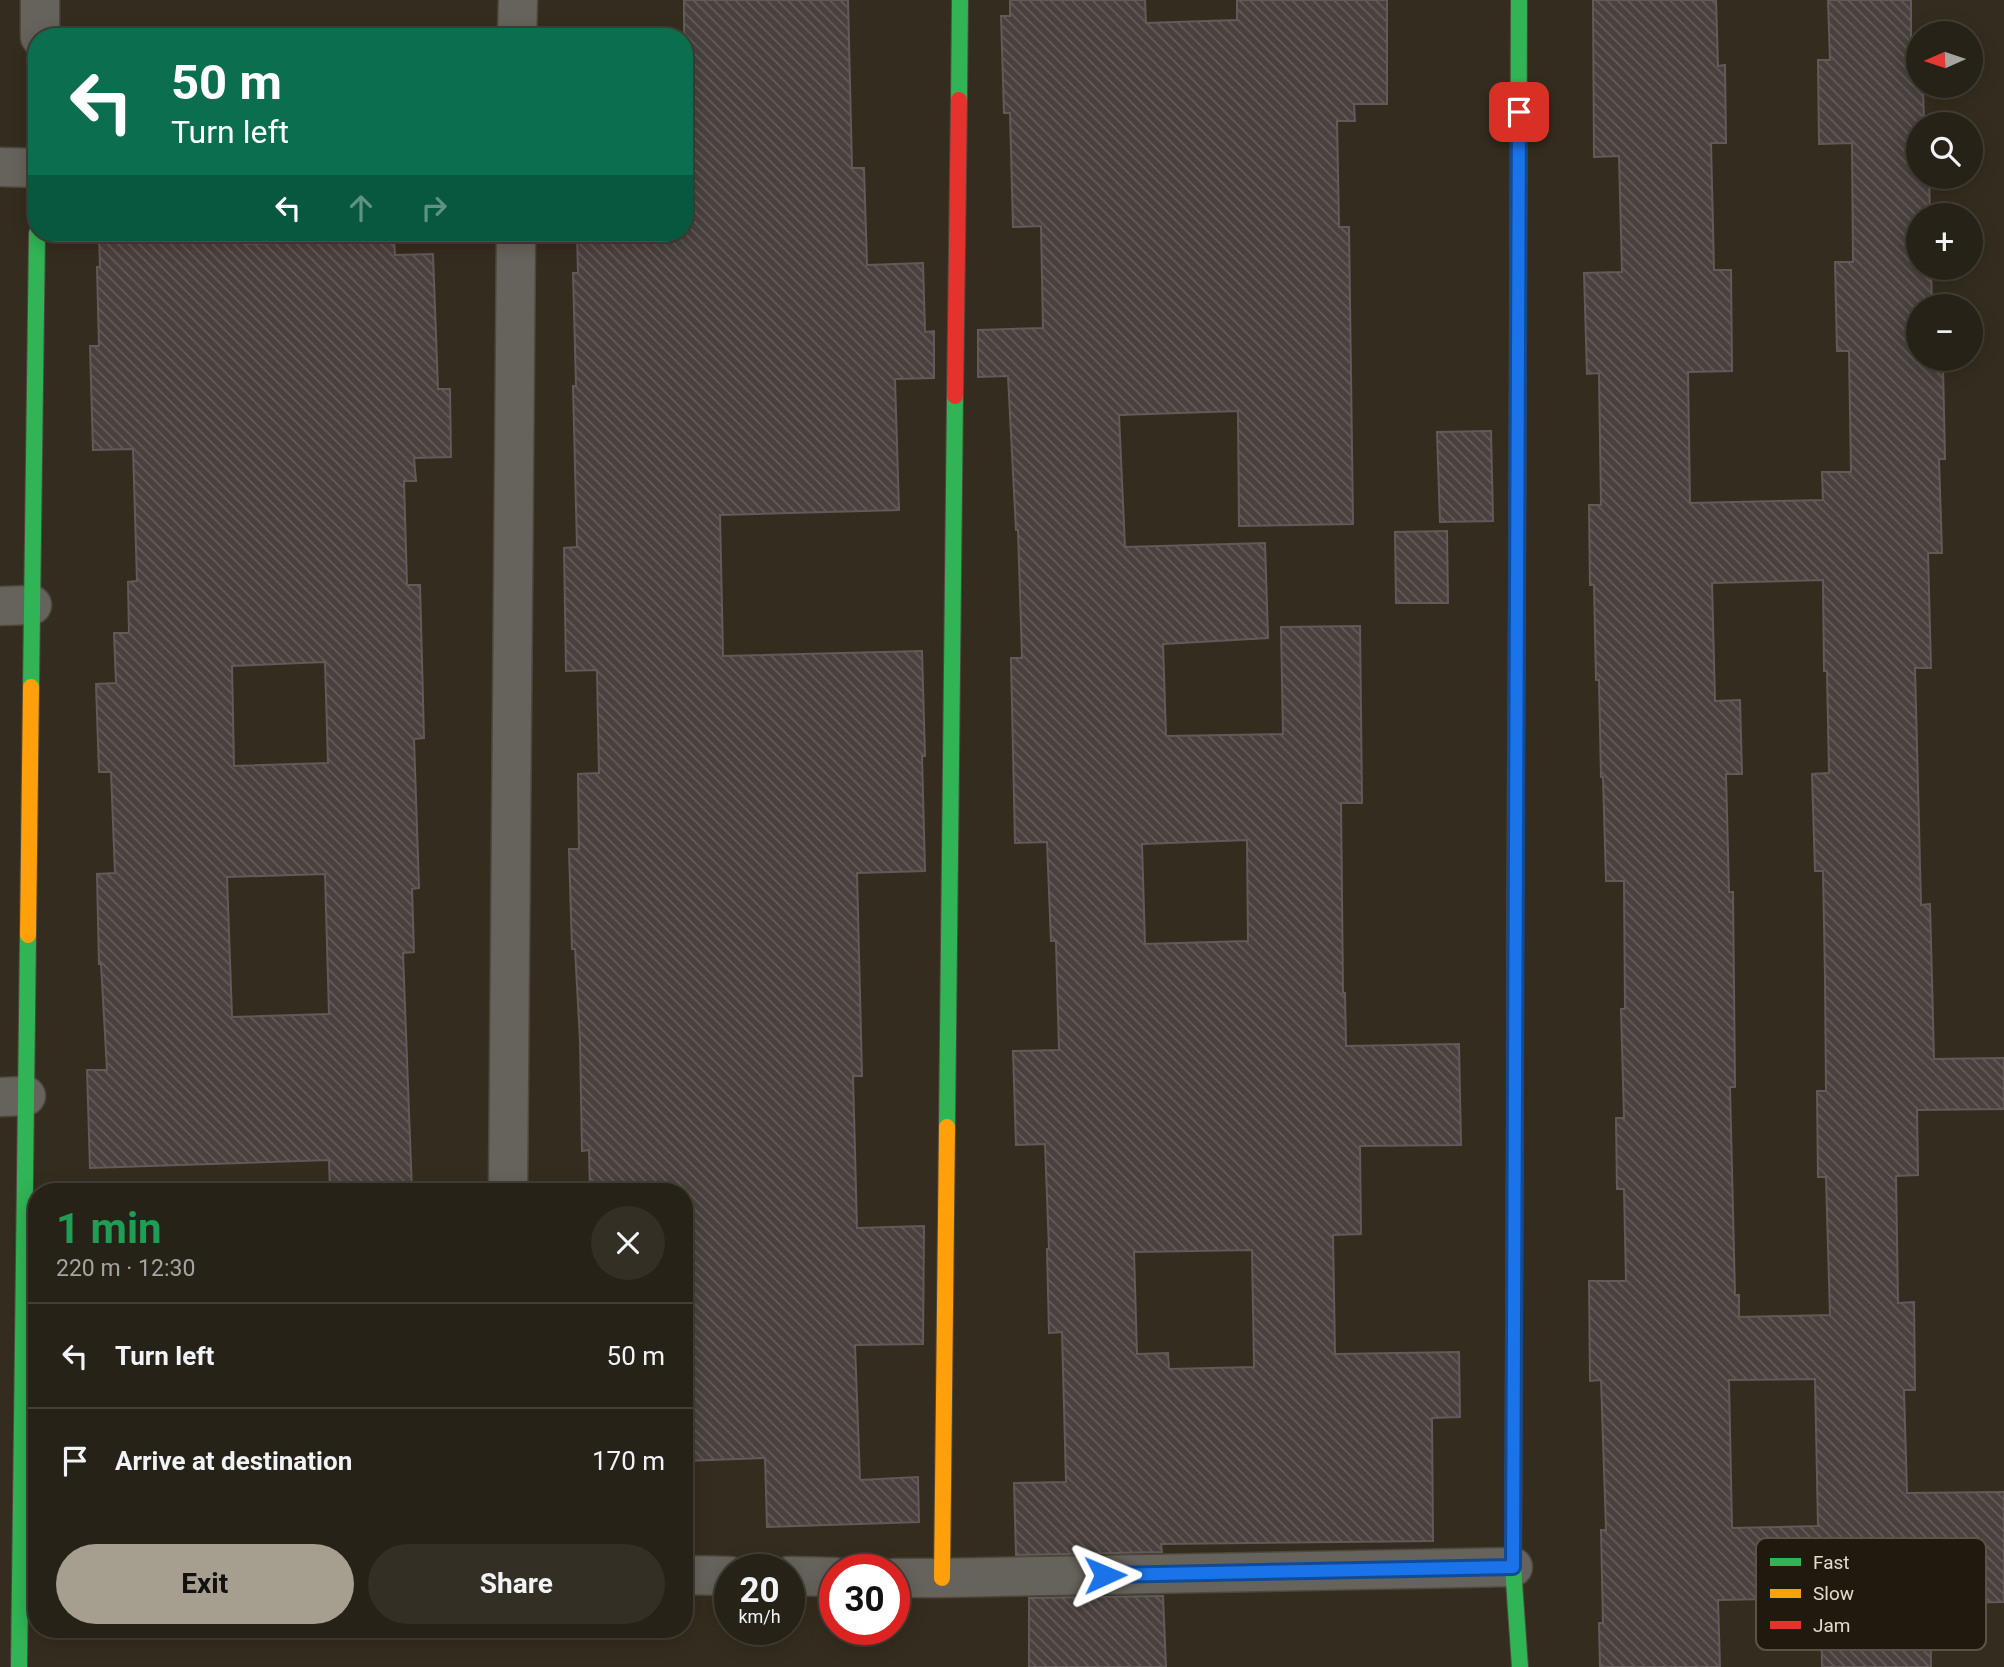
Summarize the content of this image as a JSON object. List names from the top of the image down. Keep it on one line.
{"legend":["Fast","Slow","Jam"],"north":"left","page":{"map_buttons":["+","−"],"turn":["50 m","Turn left"],"heading":["1 min","220 m · 12:30"],"list":[{"name":"Turn left","value":"50 m"},{"name":"Arrive at destination","value":"170 m"}],"buttons":["Exit","Share"],"speed":"20 km/h","limit":"30"}}
